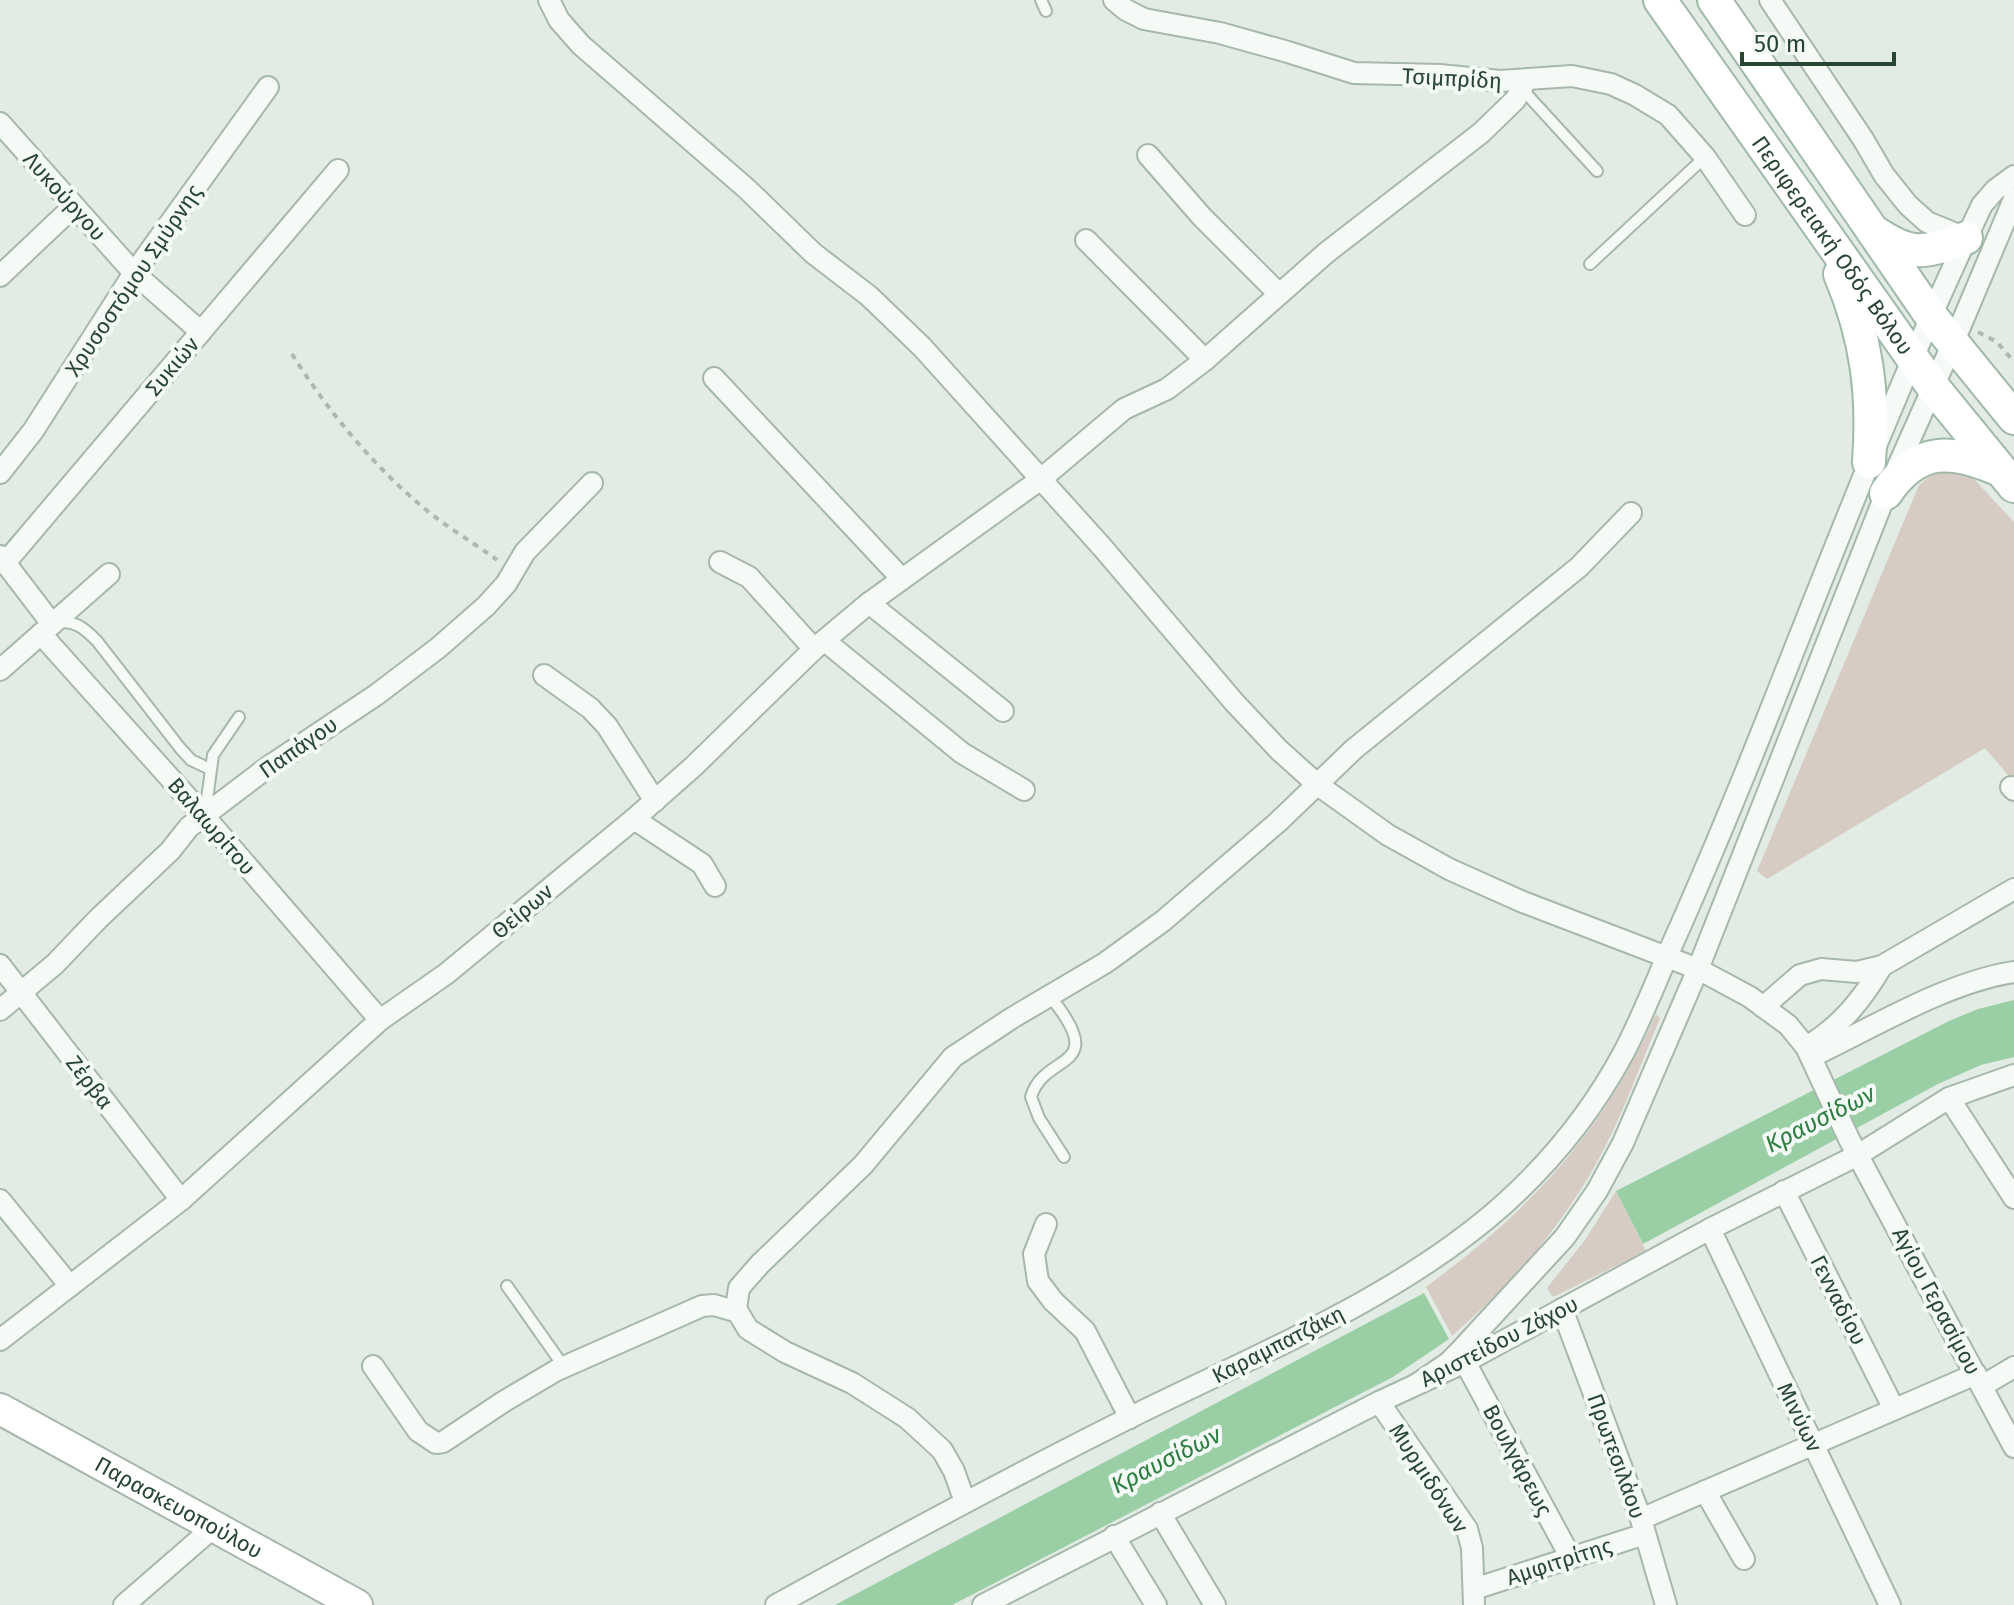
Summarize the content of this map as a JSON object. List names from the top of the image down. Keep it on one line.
{"streets":{"main road":["Περιφερειακή Οδός Βόλου"],"street":["Τσιμπρίδη","Λυκούργου","Χρυσοστόμου Σμύρνης","Συκιών","Παπάγου","Βαλαωρίτου","Θείρων","Ζέρβα","Γενναδίου","Αγίου Γερασίμου","Αριστείδου Ζάχου","Καραμπατζάκη","Μινύων","Πρωτεσιλάου","Βουλγάρεως","Μυρμιδόνων","Παρασκευοπούλου","Αμφιτρίτης"]},"crossings":[["Τσιμπρίδη","Θείρων"],["Λυκούργου","Χρυσοστόμου Σμύρνης"],["Λυκούργου","Συκιών"],["Περιφερειακή Οδός Βόλου","Καραμπατζάκη"],["Συκιών","Βαλαωρίτου"],["Παπάγου","Βαλαωρίτου"],["Παπάγου","Ζέρβα"],["Βαλαωρίτου","Θείρων"],["Θείρων","Ζέρβα"],["Γενναδίου","Αριστείδου Ζάχου"],["Γενναδίου","Αμφιτρίτης"],["Αγίου Γερασίμου","Αριστείδου Ζάχου"],["Αγίου Γερασίμου","Αμφιτρίτης"],["Αριστείδου Ζάχου","Μινύων"],["Αριστείδου Ζάχου","Πρωτεσιλάου"],["Αριστείδου Ζάχου","Βουλγάρεως"],["Αριστείδου Ζάχου","Μυρμιδόνων"],["Μινύων","Αμφιτρίτης"],["Πρωτεσιλάου","Αμφιτρίτης"],["Βουλγάρεως","Αμφιτρίτης"],["Μυρμιδόνων","Αμφιτρίτης"]],"water":["Κραυσίδων"],"scale_bar":"50 m"}
